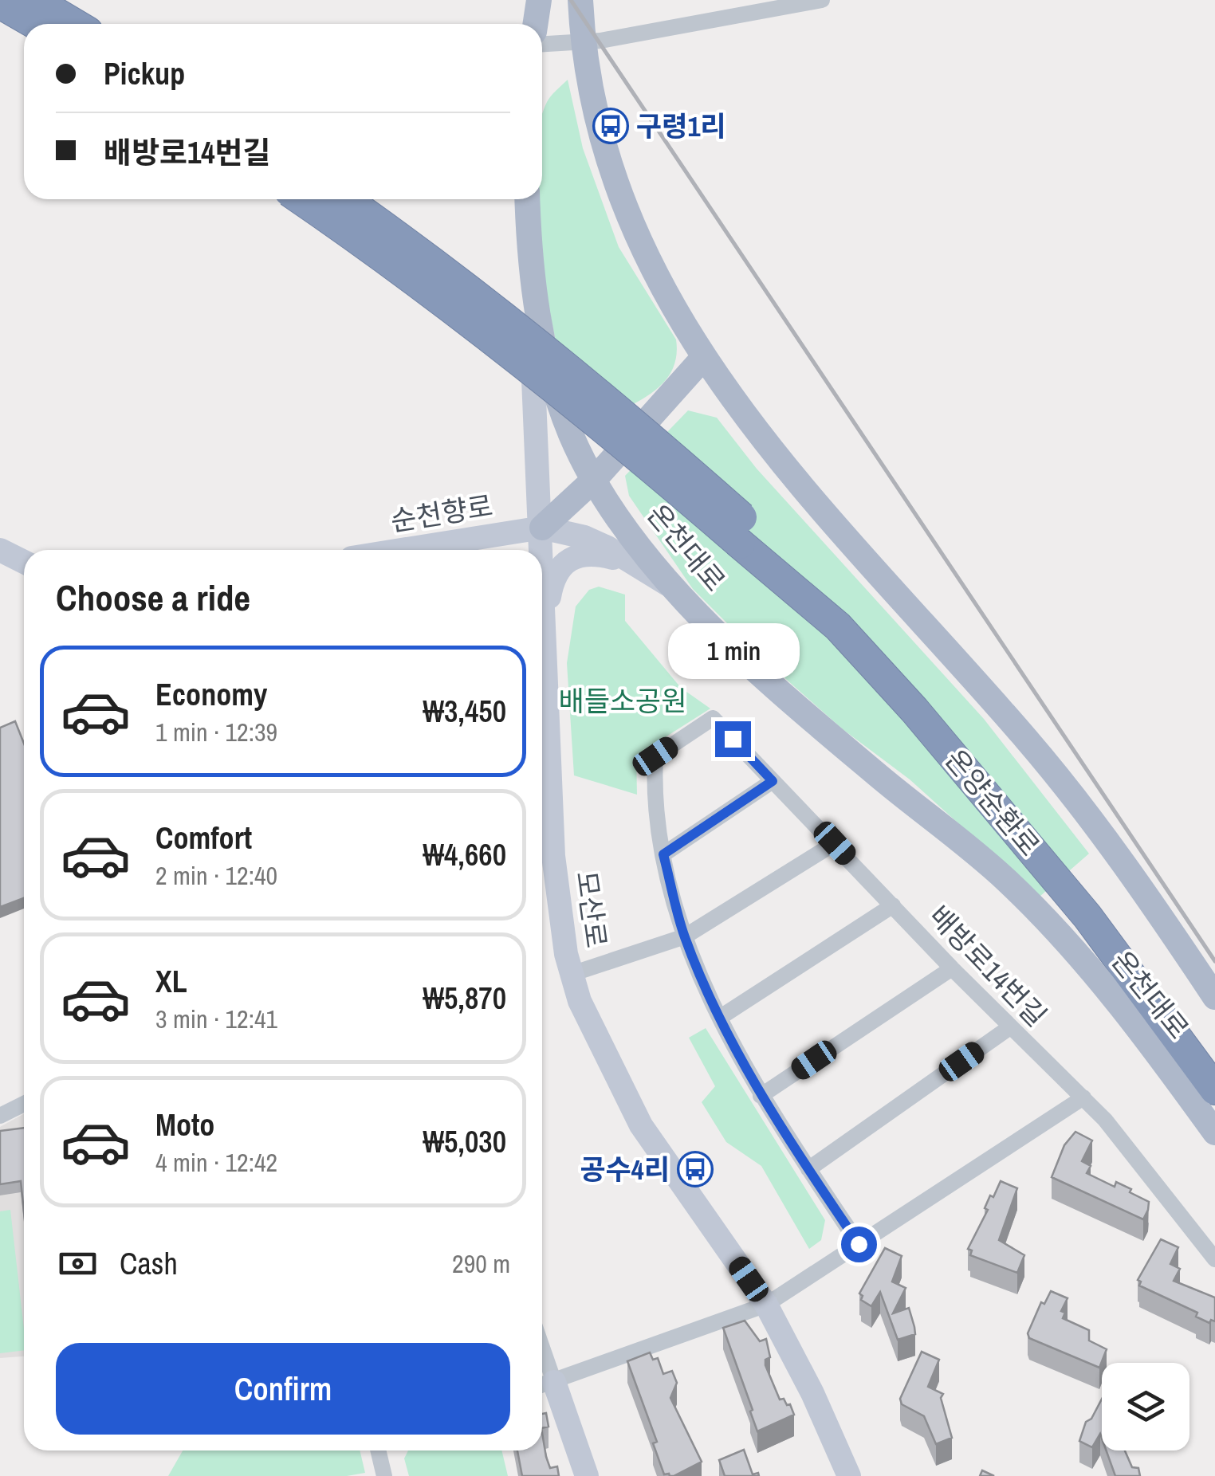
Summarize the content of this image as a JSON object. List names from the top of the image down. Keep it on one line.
{"streets":{"highway":["온양순환로"],"main road":["온천대로"],"street":["순천향로","모산로","배방로14번길"]},"crossings":[["순천향로","모산로"],["온천대로","모산로"]],"parks":["배들소공원"],"places":{"bus stop":["구령1리","공수4리"]},"page":{"banner":["Pickup","배방로14번길"],"heading":"Choose a ride","bubble":"1 min","list":[{"name":"Economy","note":"1 min · 12:39","value":"₩3,450"},{"name":"Comfort","note":"2 min · 12:40","value":"₩4,660"},{"name":"XL","note":"3 min · 12:41","value":"₩5,870"},{"name":"Moto","note":"4 min · 12:42","value":"₩5,030"}],"pay":["Cash","290 m"],"buttons":"Confirm"}}
